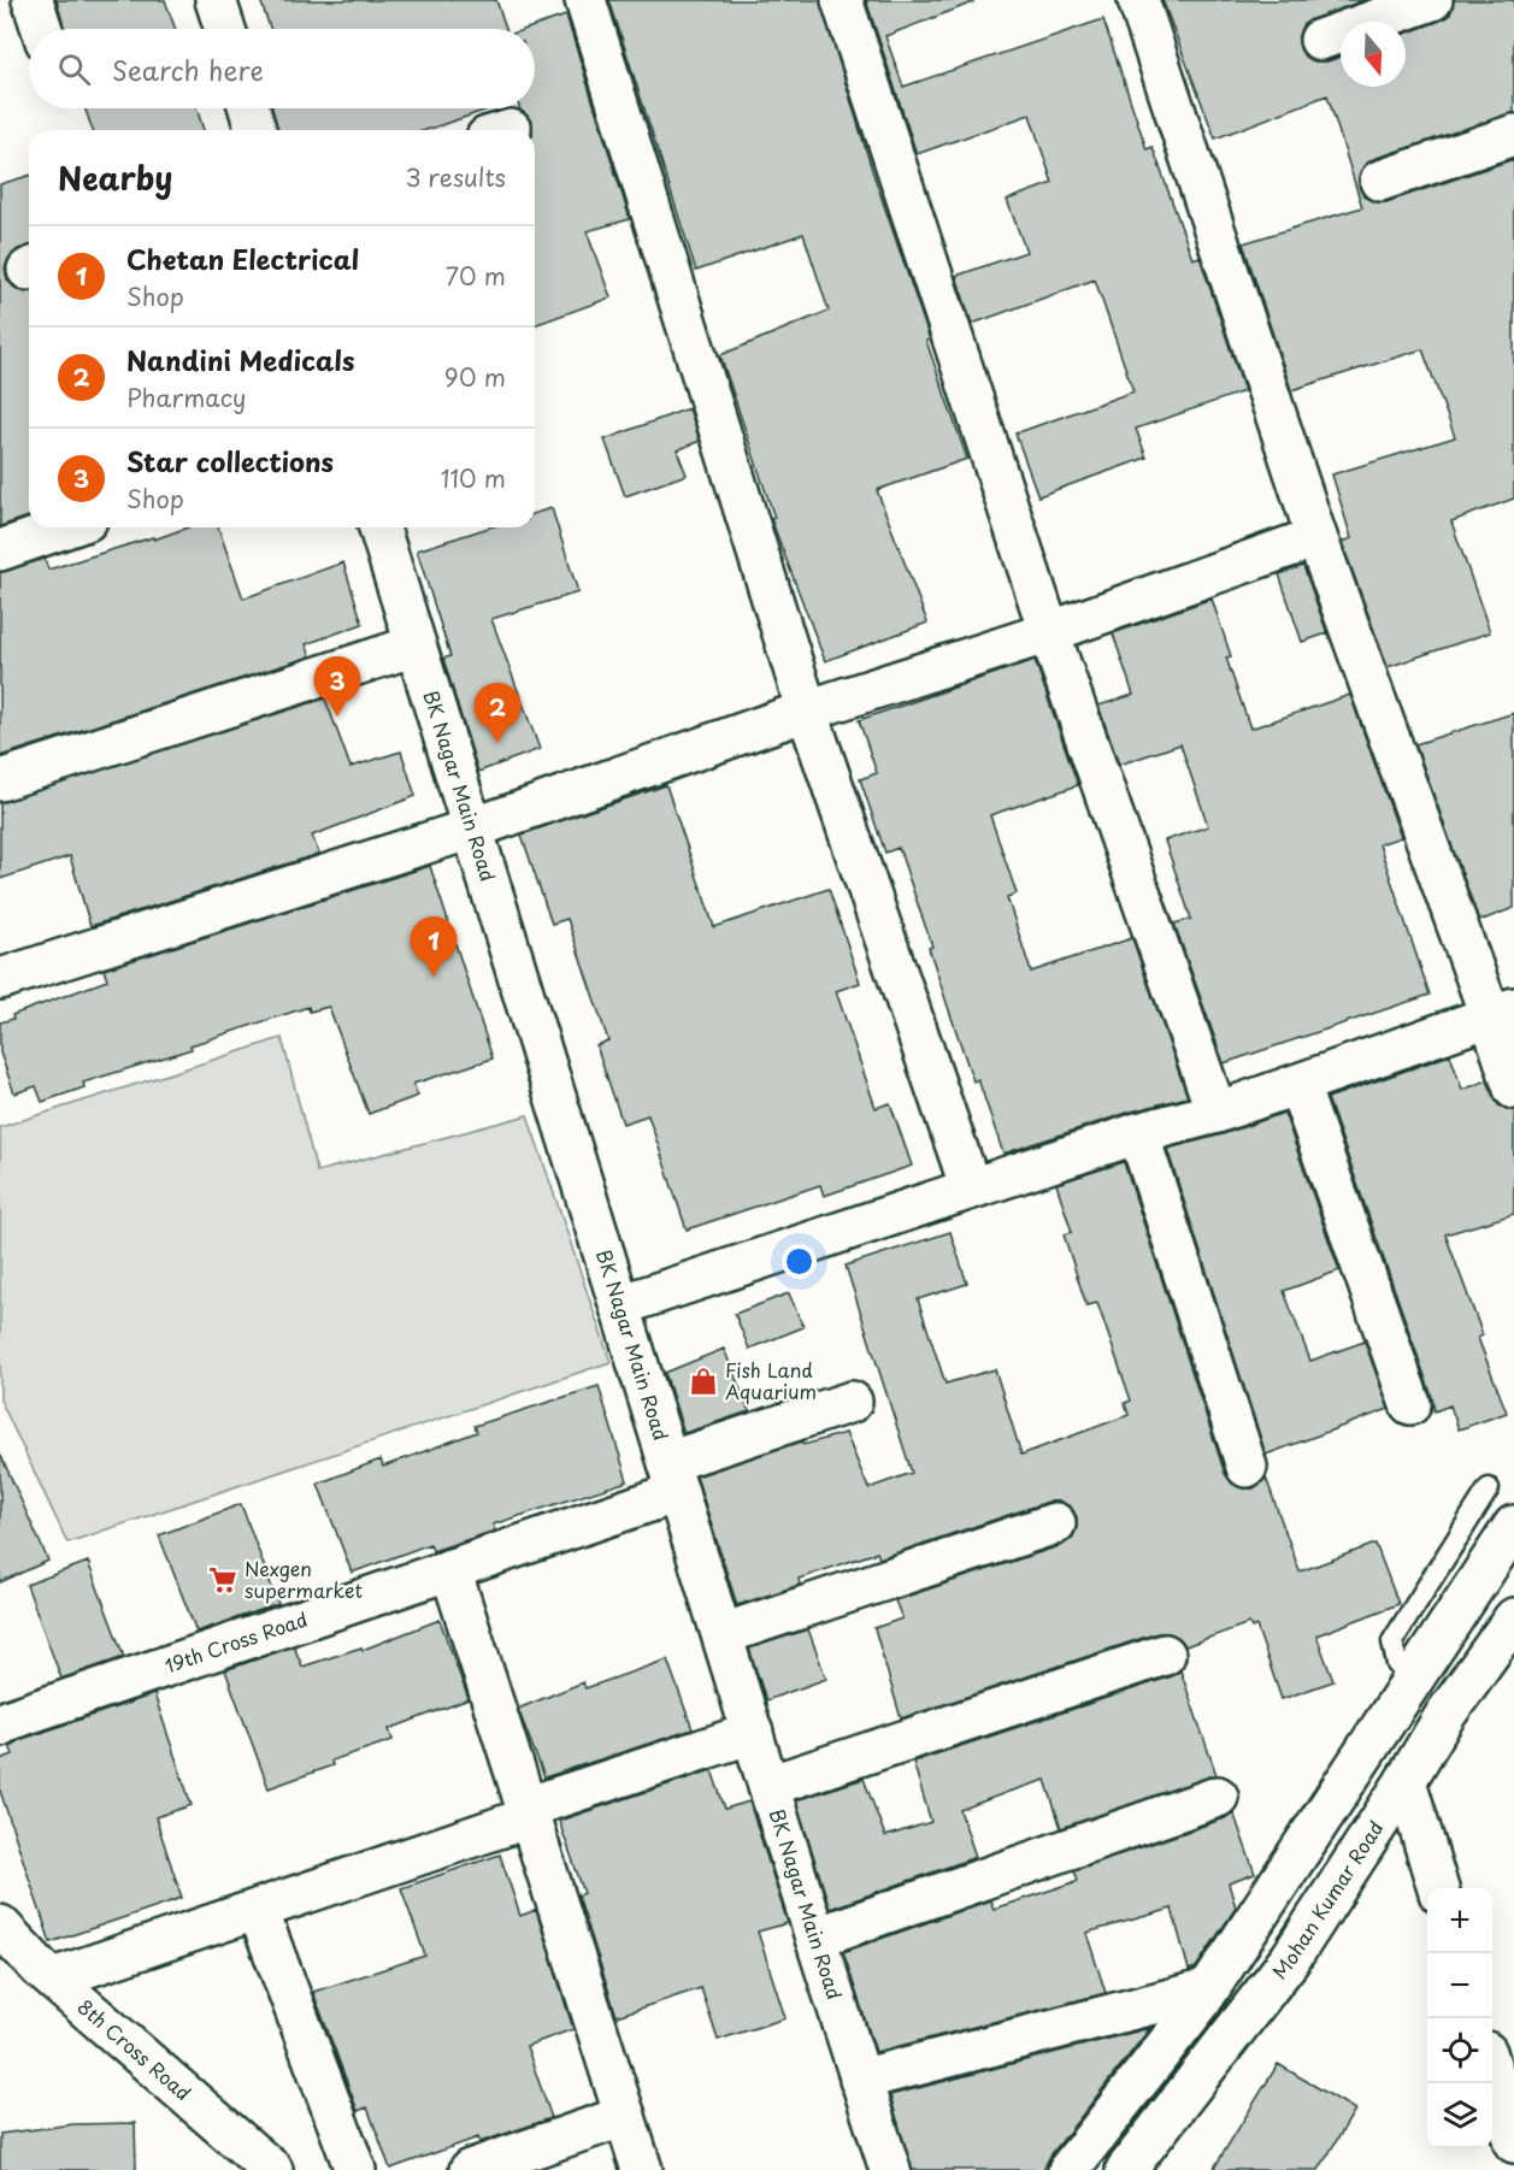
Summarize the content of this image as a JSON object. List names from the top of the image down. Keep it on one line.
{"streets":{"street":["BK Nagar Main Road","19th Cross Road","Mohan Kumar Road","8th Cross Road"]},"crossings":[["BK Nagar Main Road","19th Cross Road"]],"places":{"shop":["Fish Land Aquarium"],"supermarket":["Nexgen supermarket"]},"north":"bottom","page":{"search":"Search here","heading":["Nearby","3 results"],"list":[{"mark":"1","name":"Chetan Electrical","note":"Shop","value":"70 m"},{"mark":"2","name":"Nandini Medicals","note":"Pharmacy","value":"90 m"},{"mark":"3","name":"Star collections","note":"Shop","value":"110 m"}],"pins":["3","2","1"],"map_buttons":["+","−"]}}
